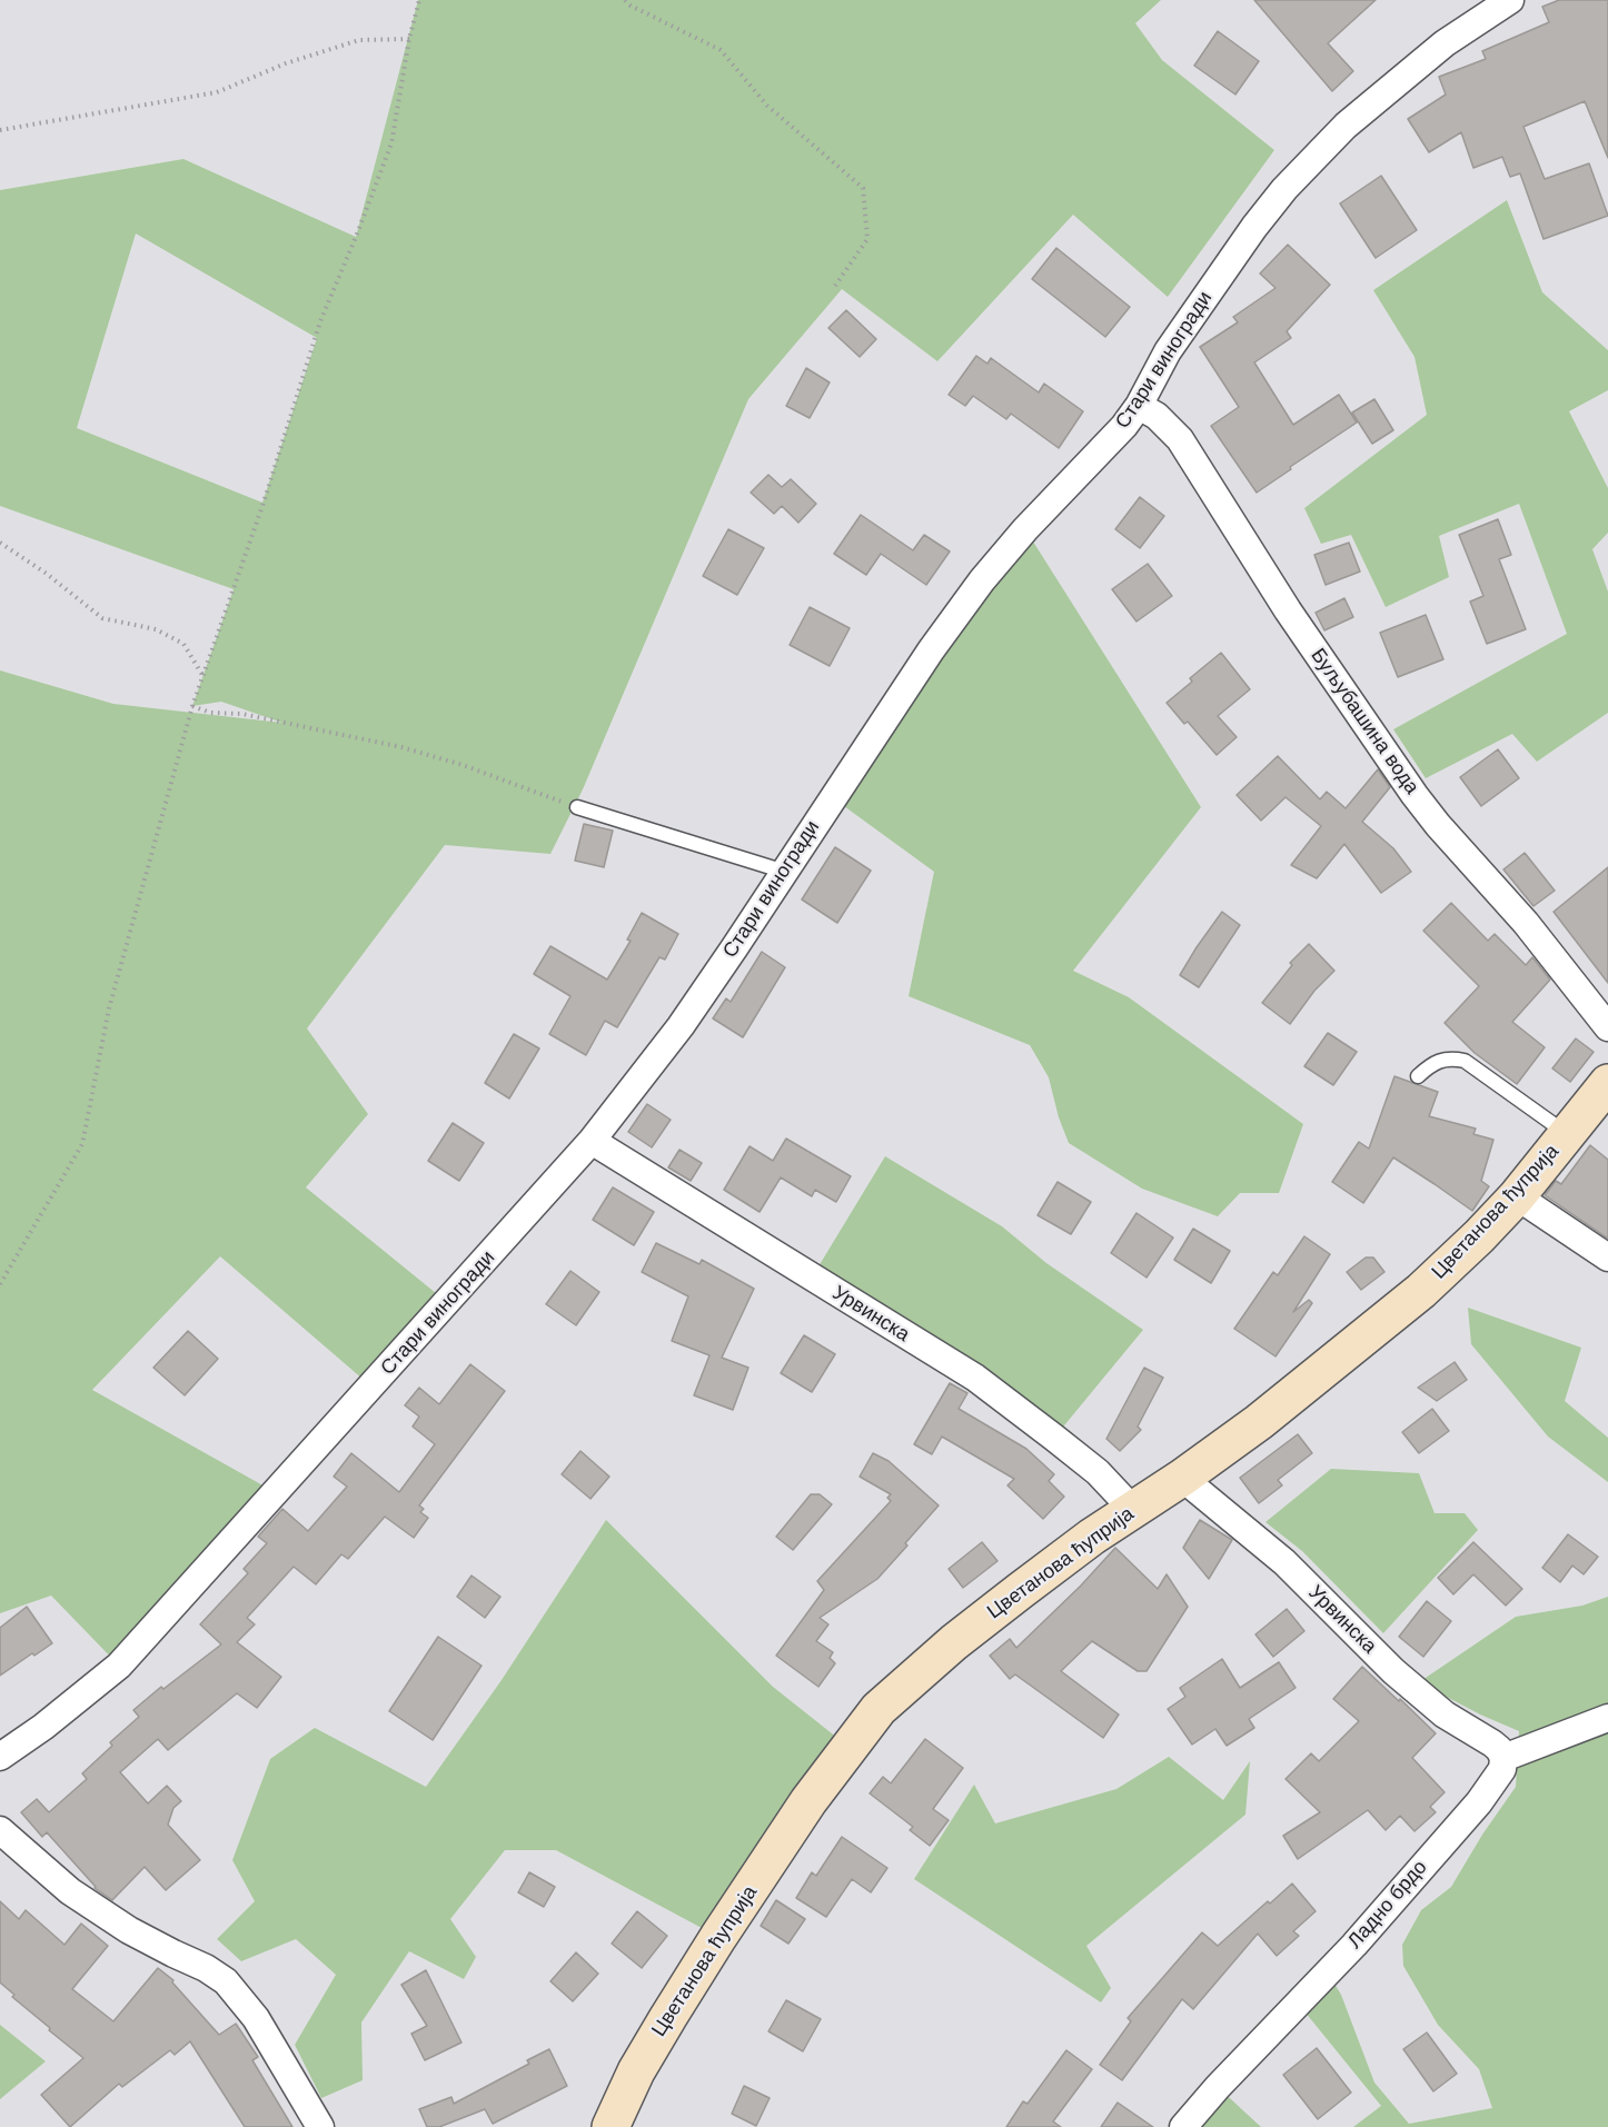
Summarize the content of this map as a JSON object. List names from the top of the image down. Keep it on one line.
{"streets":{"street":["Стари виногради","Буљубашина вода","Цветанова ћуприја","Урвинска","Ладно брдо"]},"crossings":[["Стари виногради","Буљубашина вода"],["Стари виногради","Урвинска"],["Цветанова ћуприја","Урвинска"],["Урвинска","Ладно брдо"]]}
